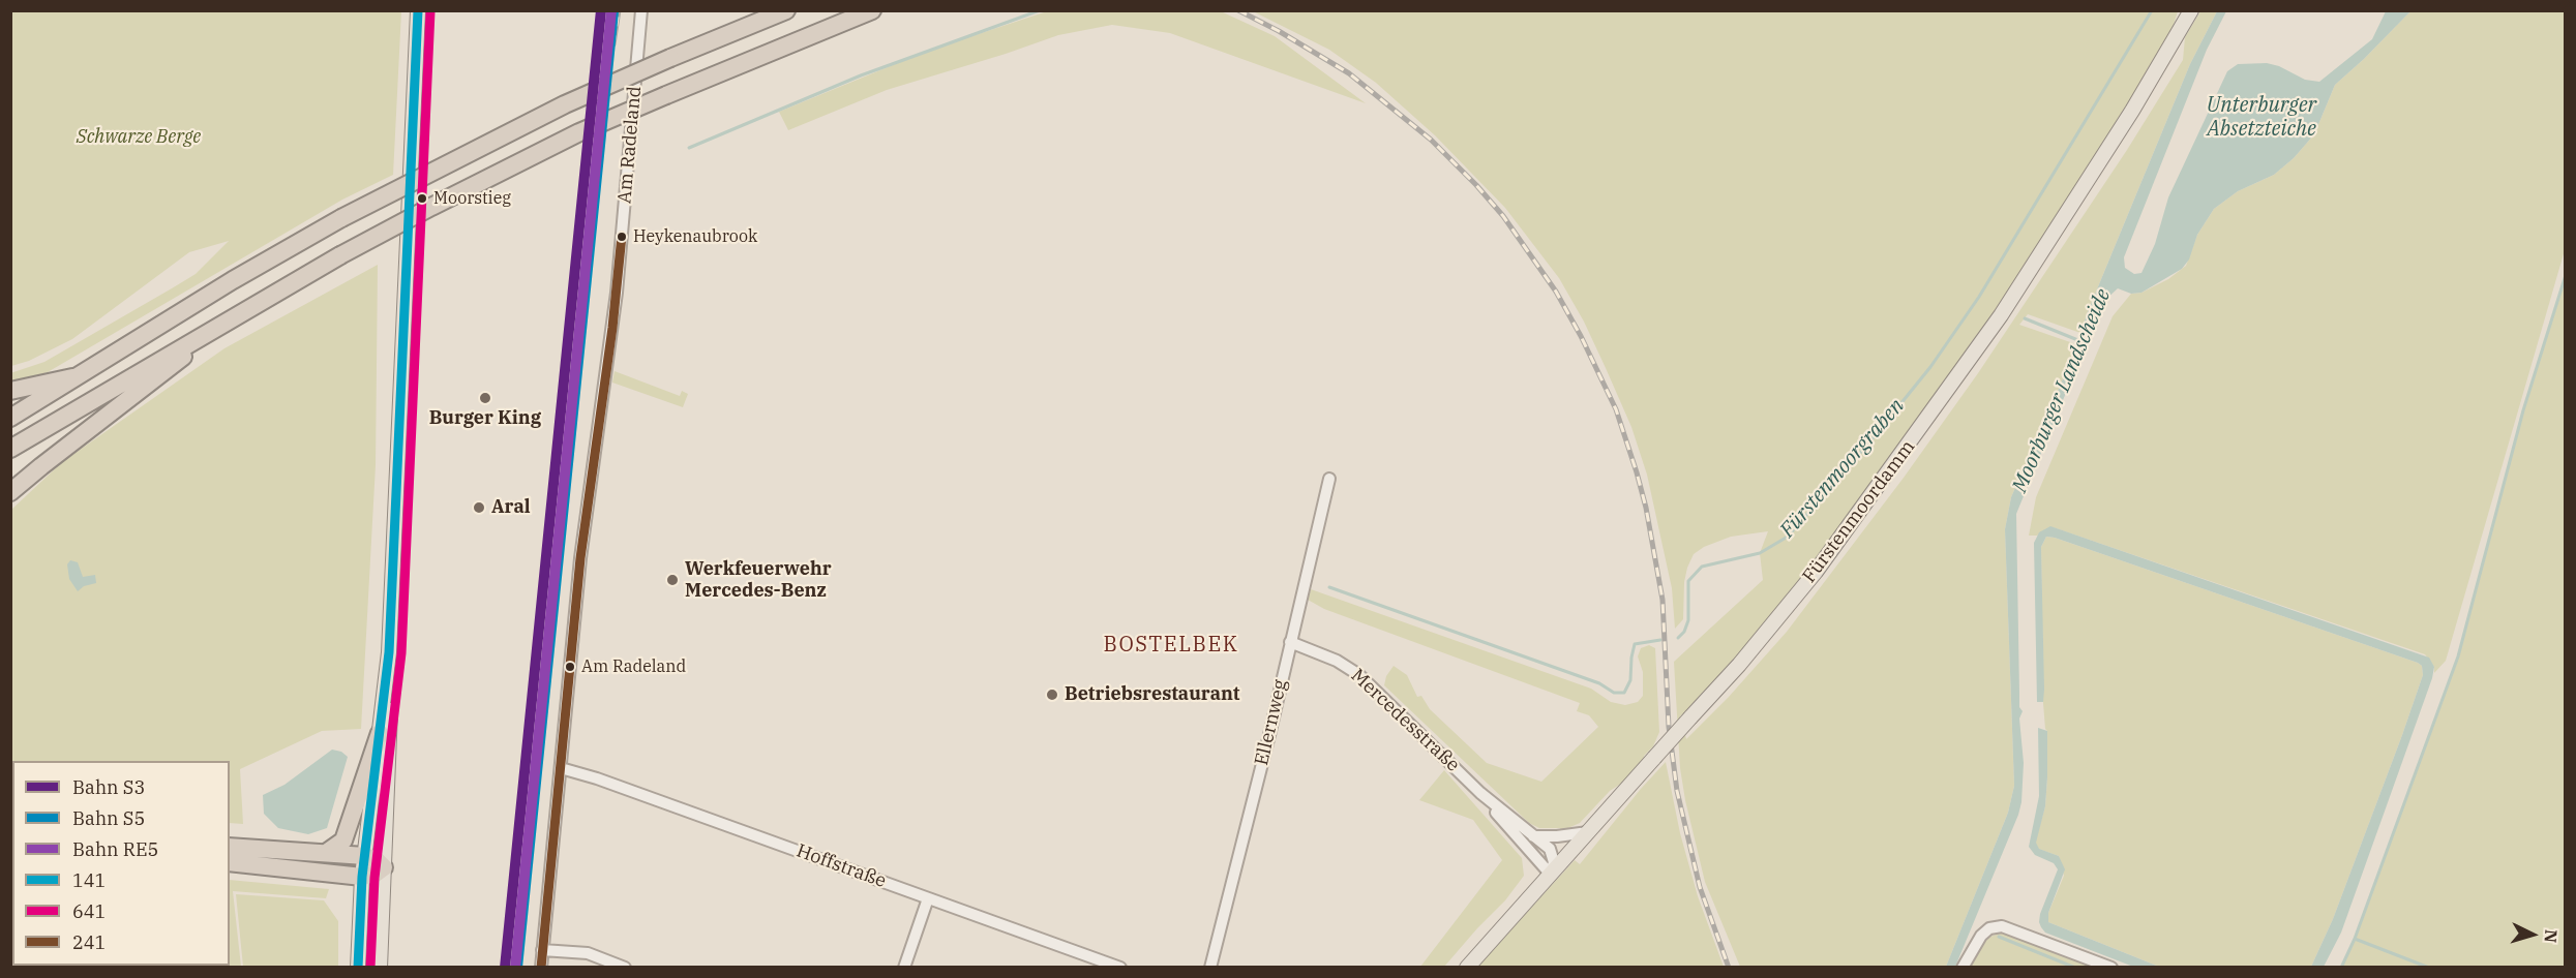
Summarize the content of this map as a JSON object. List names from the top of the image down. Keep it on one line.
{"streets":{"main road":["Fürstenmoordamm"],"street":["Am Radeland","Mercedesstraße","Ellernweg","Hoffstraße"]},"crossings":[["Am Radeland","Hoffstraße"],["Fürstenmoordamm","Mercedesstraße"],["Mercedesstraße","Ellernweg"]],"districts":["BOSTELBEK"],"water":["Unterburger Absetzteiche","Moorburger Landscheide","Fürstenmoorgraben"],"parks":["Schwarze Berge"],"places":["Moorstieg","Heykenaubrook","Burger King","Aral","Werkfeuerwehr Mercedes-Benz","Am Radeland","Betriebsrestaurant"],"lines":["rail line S3","rail line RE5","transit line 141","rail line S5","transit line 641","transit line 241"],"legend":["Bahn S3","Bahn S5","Bahn RE5","141","641","241"],"north":"right"}
